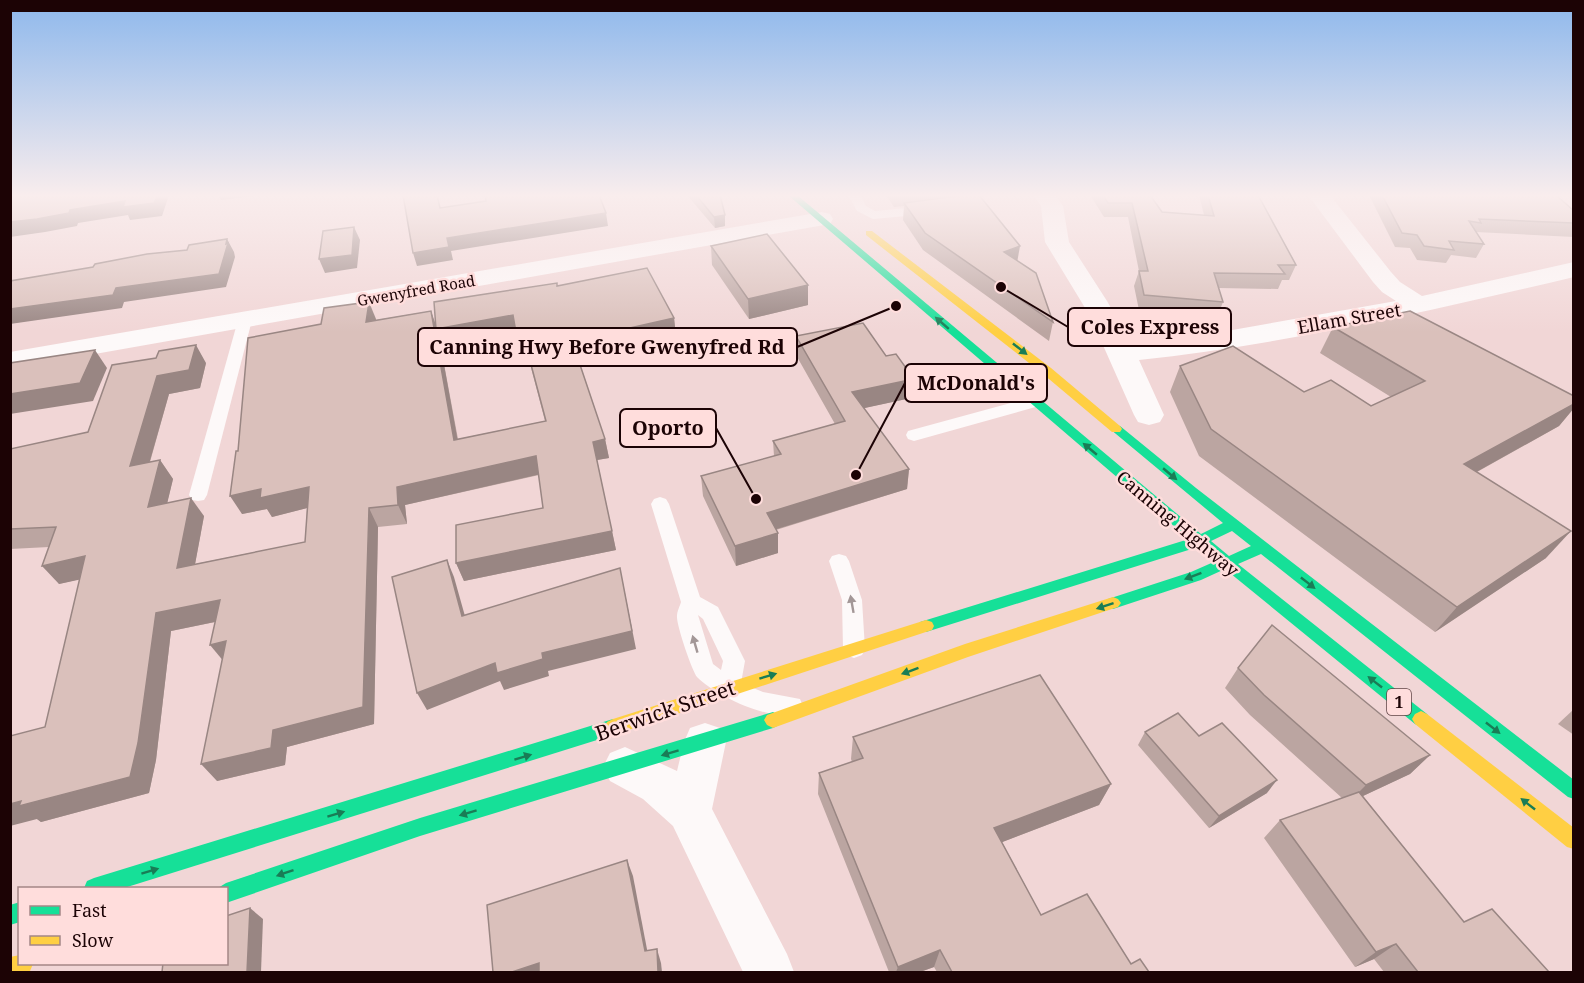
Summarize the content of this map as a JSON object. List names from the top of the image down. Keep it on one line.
{"streets":{"main road":["Canning Highway","1","Berwick Street"],"street":["Gwenyfred Road","Ellam Street"]},"crossings":[["Canning Highway","Berwick Street"]],"places":["Coles Express","Canning Hwy Before Gwenyfred Rd","McDonald's","Oporto"],"legend":["Fast","Slow"]}
